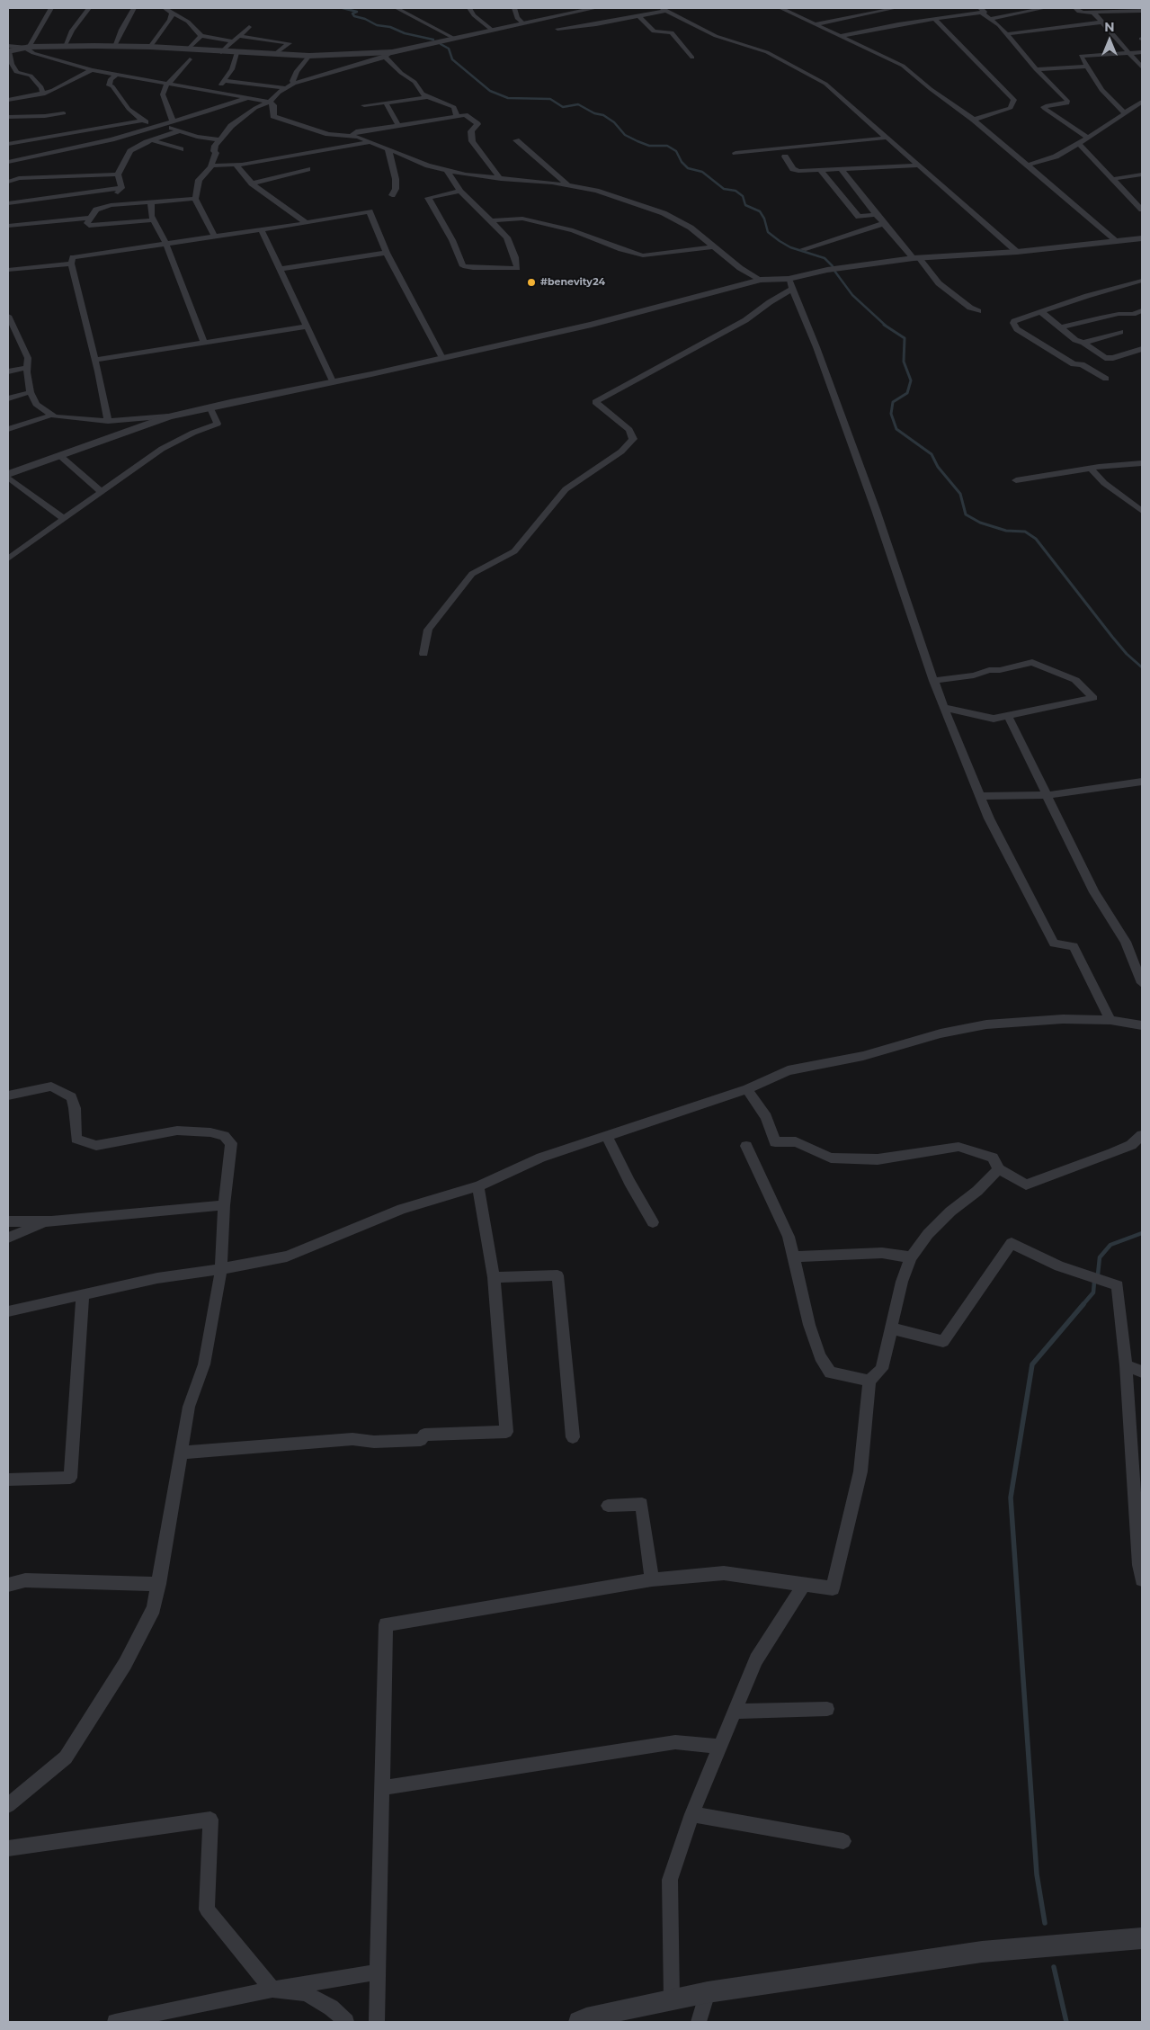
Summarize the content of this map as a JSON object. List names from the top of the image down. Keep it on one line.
{"places":["#benevity24"],"north":"top"}
